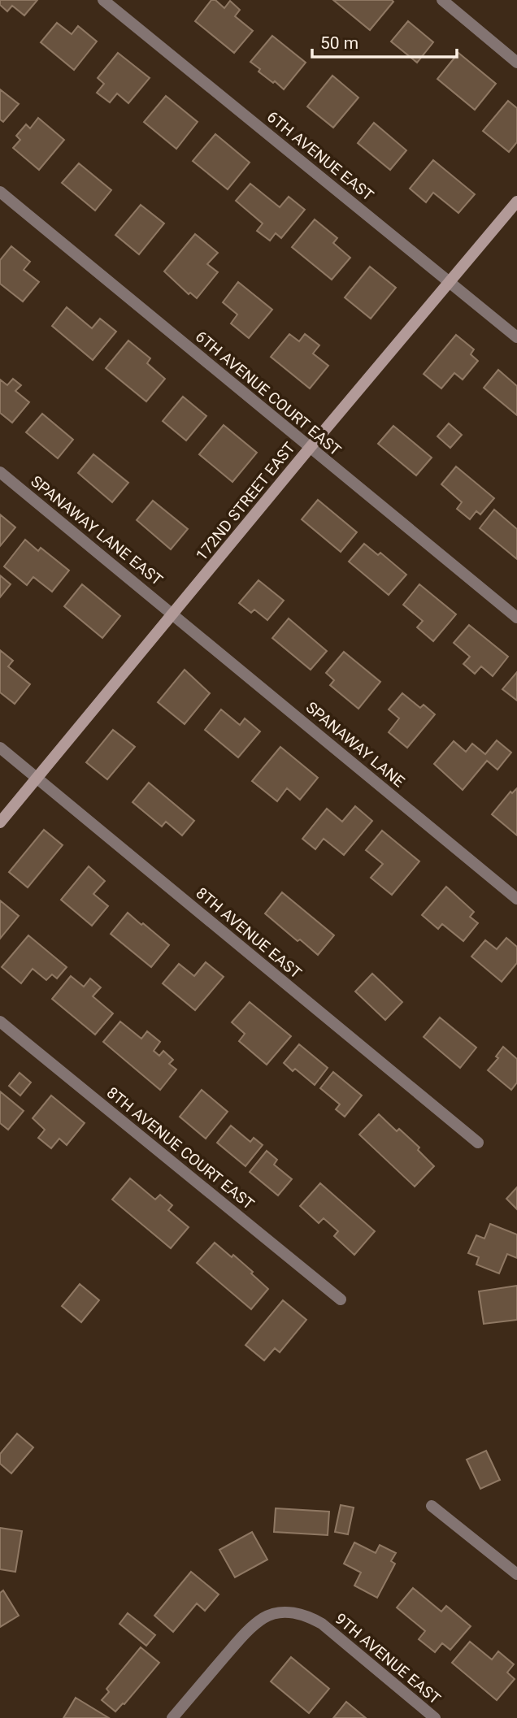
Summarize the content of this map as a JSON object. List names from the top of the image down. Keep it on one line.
{"streets":{"street":["6TH AVENUE EAST","6TH AVENUE COURT EAST","172ND STREET EAST","SPANAWAY LANE EAST","SPANAWAY LANE","8TH AVENUE EAST","8TH AVENUE COURT EAST","9TH AVENUE EAST"]},"crossings":[["6TH AVENUE EAST","172ND STREET EAST"],["6TH AVENUE COURT EAST","172ND STREET EAST"],["172ND STREET EAST","SPANAWAY LANE EAST"],["172ND STREET EAST","SPANAWAY LANE"],["172ND STREET EAST","8TH AVENUE EAST"],["SPANAWAY LANE EAST","SPANAWAY LANE"]],"scale_bar":"50 m"}
